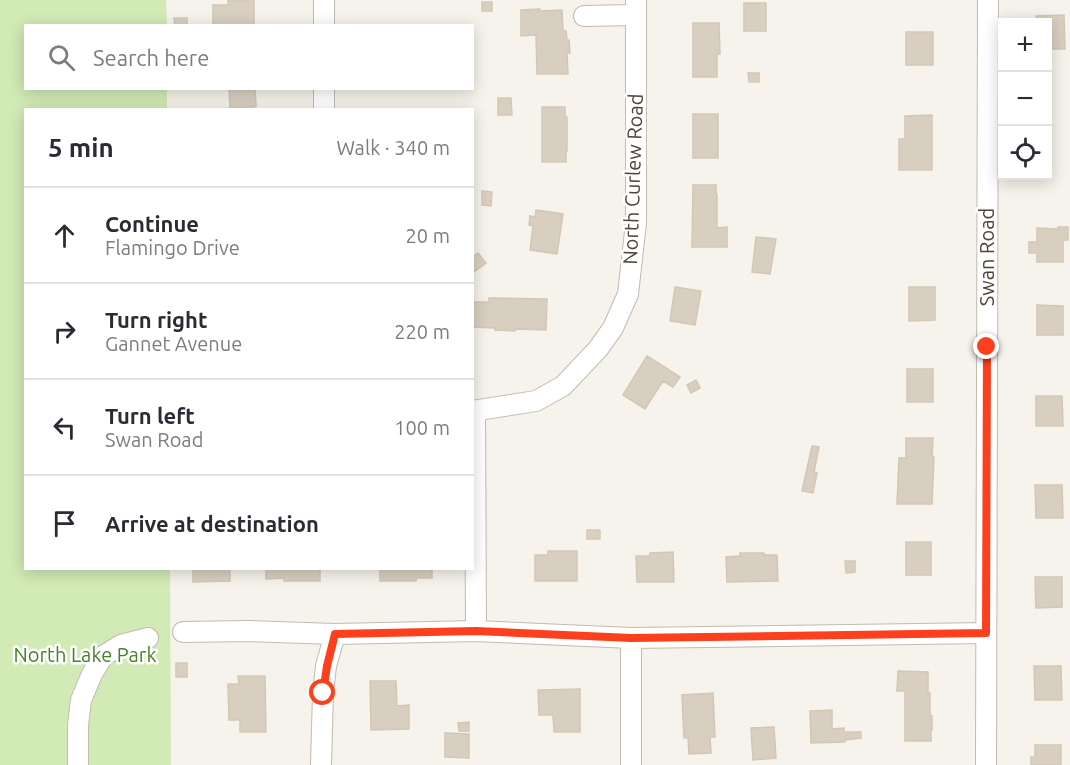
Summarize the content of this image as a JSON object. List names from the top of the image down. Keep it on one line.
{"streets":{"street":["North Curlew Road","Swan Road"]},"parks":["North Lake Park"],"page":{"map_buttons":["+","−"],"search":"Search here","heading":["5 min","Walk · 340 m"],"list":[["Continue","Flamingo Drive","20 m"],["Turn right","Gannet Avenue","220 m"],["Turn left","Swan Road","100 m"],"Arrive at destination"]}}
